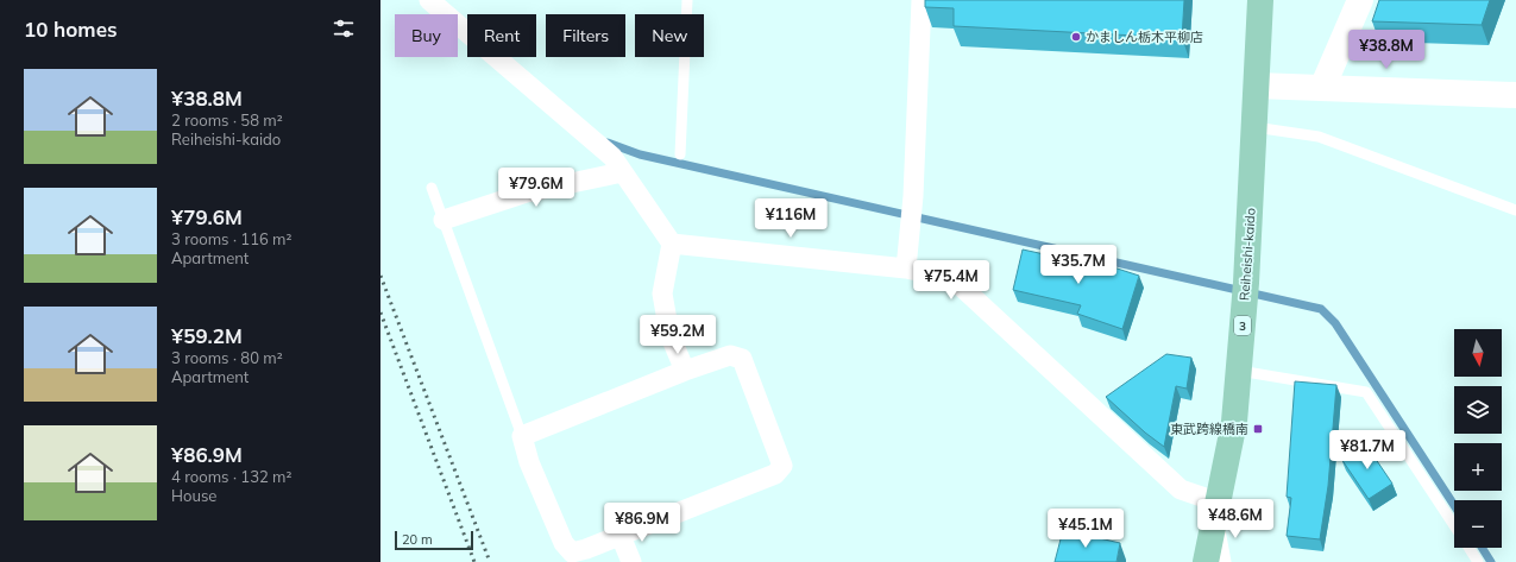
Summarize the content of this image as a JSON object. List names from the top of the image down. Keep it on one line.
{"streets":{"main road":["Reiheishi-kaido","3"]},"places":{"other":["かましん栃木平柳店"],"transit":["東武跨線橋南"]},"scale_bar":"20 m","north":"bottom","page":{"heading":"10 homes","chip":["Buy","Rent","Filters","New"],"price":["¥38.8M","¥79.6M","¥116M","¥35.7M","¥75.4M","¥59.2M","¥81.7M","¥48.6M","¥86.9M","¥45.1M"],"list":[{"name":"¥38.8M","note":"2 rooms · 58 m² · Reiheishi-kaido"},{"name":"¥79.6M","note":"3 rooms · 116 m² · Apartment"},{"name":"¥59.2M","note":"3 rooms · 80 m² · Apartment"},{"name":"¥86.9M","note":"4 rooms · 132 m² · House"}],"map_buttons":["+","−"],"scale":"20 m"}}
